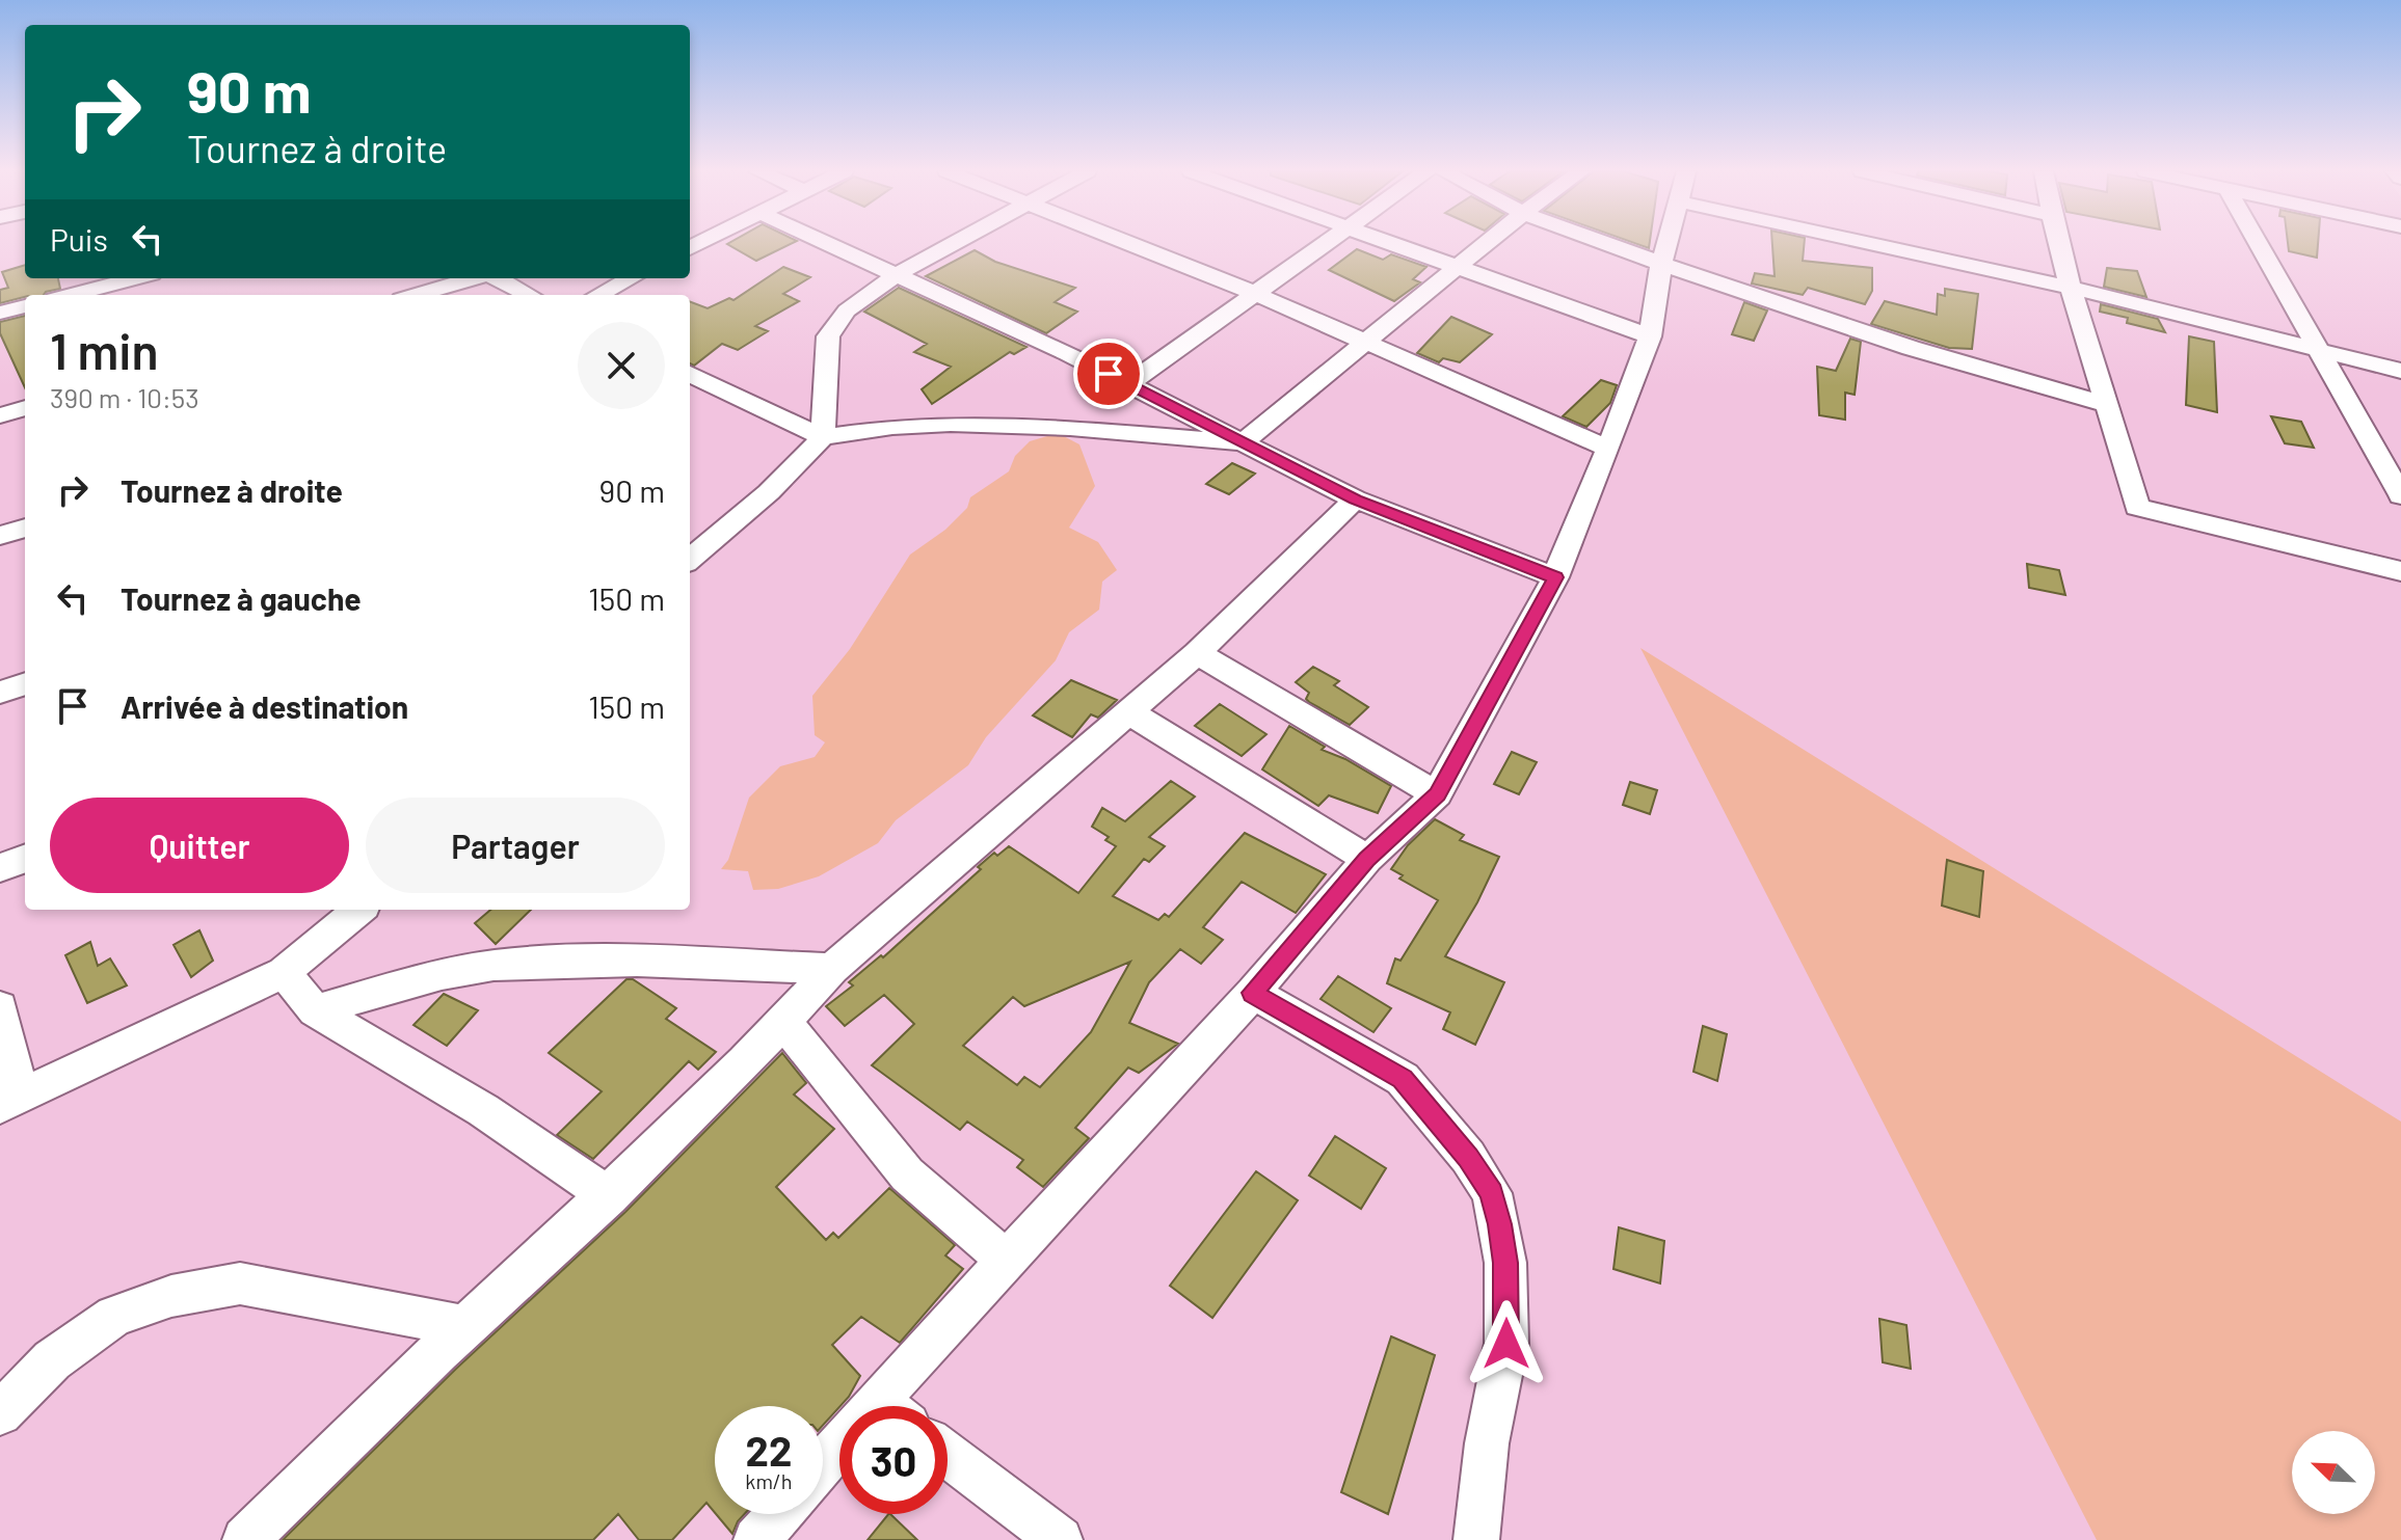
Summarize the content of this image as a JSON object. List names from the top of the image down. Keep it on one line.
{"north":"top left","page":{"turn":["90 m","Tournez à droite"],"then":"Puis","heading":["1 min","390 m · 10:53"],"list":[{"name":"Tournez à droite","value":"90 m"},{"name":"Tournez à gauche","value":"150 m"},{"name":"Arrivée à destination","value":"150 m"}],"buttons":["Quitter","Partager"],"speed":"22 km/h","limit":"30"}}
